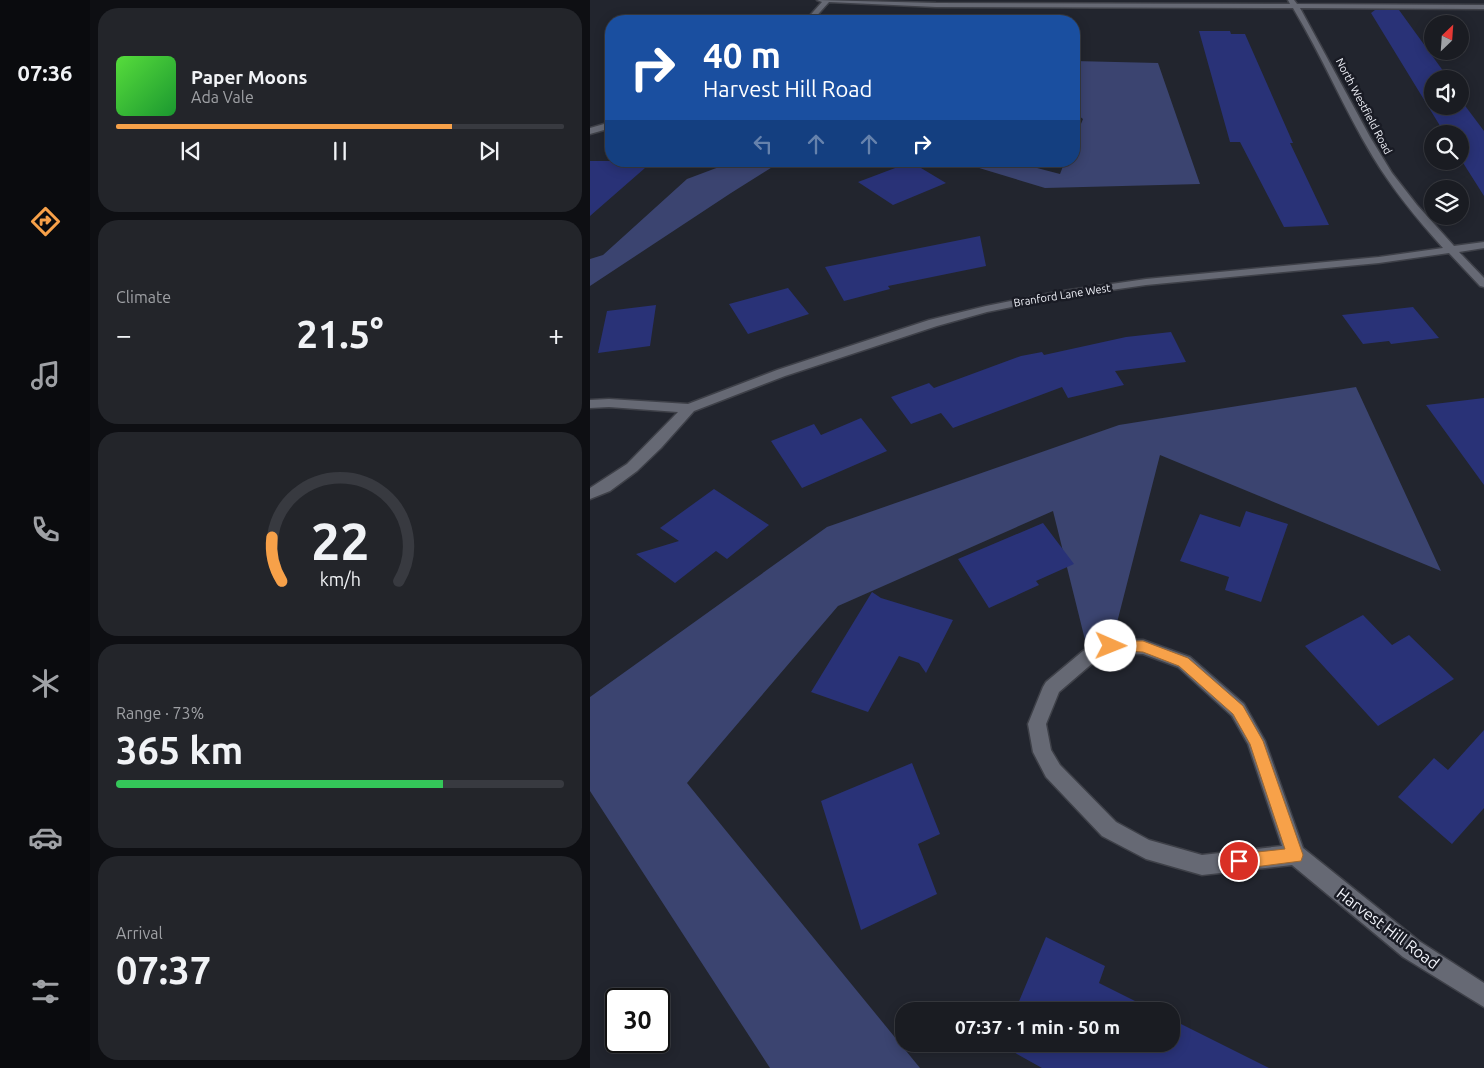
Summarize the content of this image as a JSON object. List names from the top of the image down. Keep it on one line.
{"streets":{"street":["North Westfield Road","Branford Lane West","Harvest Hill Road"]},"crossings":[["North Westfield Road","Branford Lane West"]],"north":"top right","page":{"tabs":"07:36","turn":["40 m","Harvest Hill Road"],"song":["Paper Moons","Ada Vale"],"tile":["Climate",["Range · 73%","365 km"],["Arrival","07:37"]],"heat":["−","21.5°","+"],"limit":"30","trip":"07:37 · 1 min · 50 m","gauge":["22","km/h"]}}
